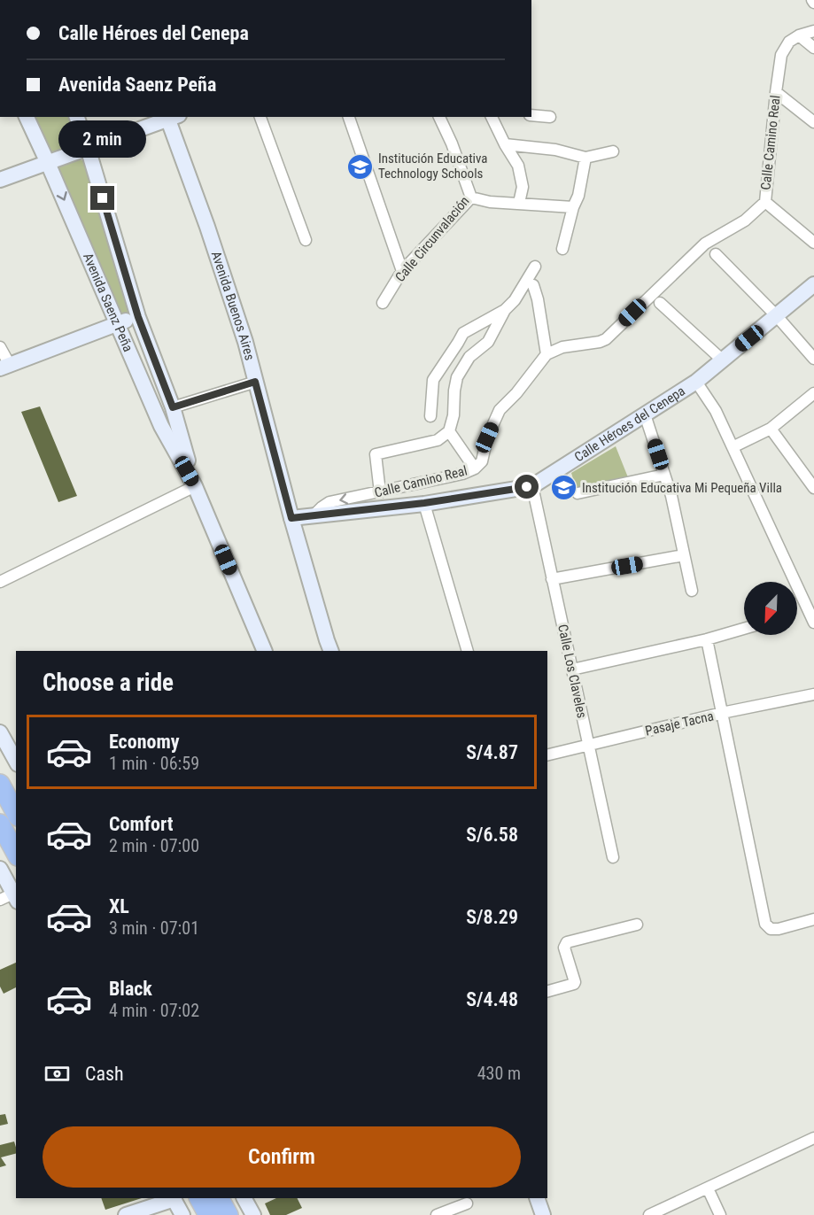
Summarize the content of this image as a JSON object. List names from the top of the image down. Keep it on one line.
{"streets":{"main road":["Avenida Saenz Peña","Avenida Buenos Aires","Calle Héroes del Cenepa"],"street":["Calle Camino Real","Calle Circunvalación","Calle Los Claveles","Pasaje Tacna"]},"crossings":[["Calle Camino Real","Calle Héroes del Cenepa"],["Avenida Buenos Aires","Calle Héroes del Cenepa"],["Calle Héroes del Cenepa","Calle Los Claveles"],["Calle Los Claveles","Pasaje Tacna"]],"places":{"school or university":["Institución Educativa Technology Schools","Institución Educativa Mi Pequeña Villa"]},"north":"bottom left","page":{"banner":["Calle Héroes del Cenepa","Avenida Saenz Peña"],"bubble":"2 min","heading":"Choose a ride","list":[{"name":"Economy","note":"1 min · 06:59","value":"S/4.87"},{"name":"Comfort","note":"2 min · 07:00","value":"S/6.58"},{"name":"XL","note":"3 min · 07:01","value":"S/8.29"},{"name":"Black","note":"4 min · 07:02","value":"S/4.48"}],"pay":["Cash","430 m"],"buttons":"Confirm"}}
